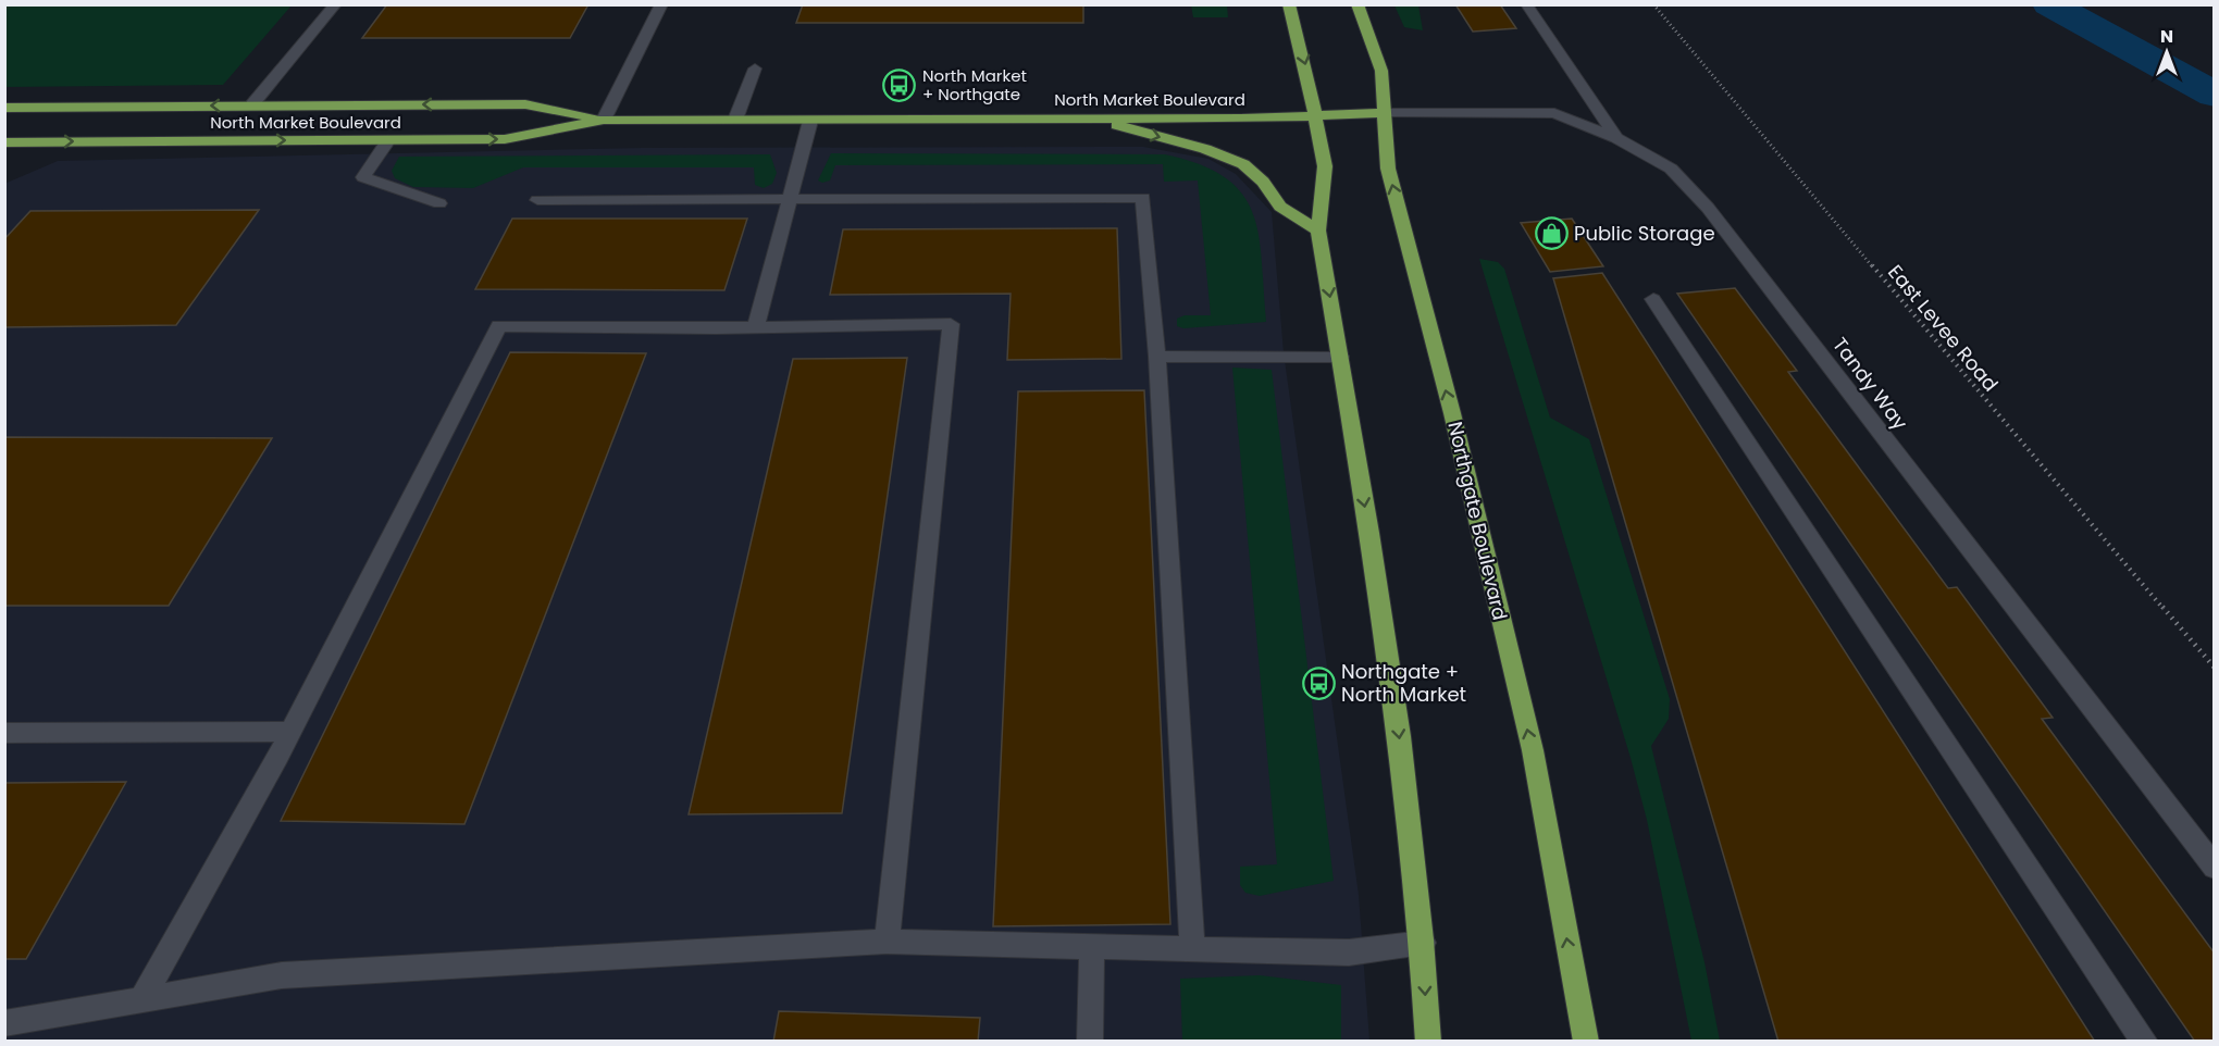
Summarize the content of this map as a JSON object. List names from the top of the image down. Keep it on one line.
{"streets":{"main road":["North Market Boulevard","Northgate Boulevard"],"street":["Tandy Way"],"path":["East Levee Road"]},"crossings":[["North Market Boulevard","Tandy Way"],["North Market Boulevard","Northgate Boulevard"],["Tandy Way","Northgate Boulevard"]],"places":{"bus stop":["North Market + Northgate","Northgate + North Market"],"shop":["Public Storage"]},"north":"top"}
